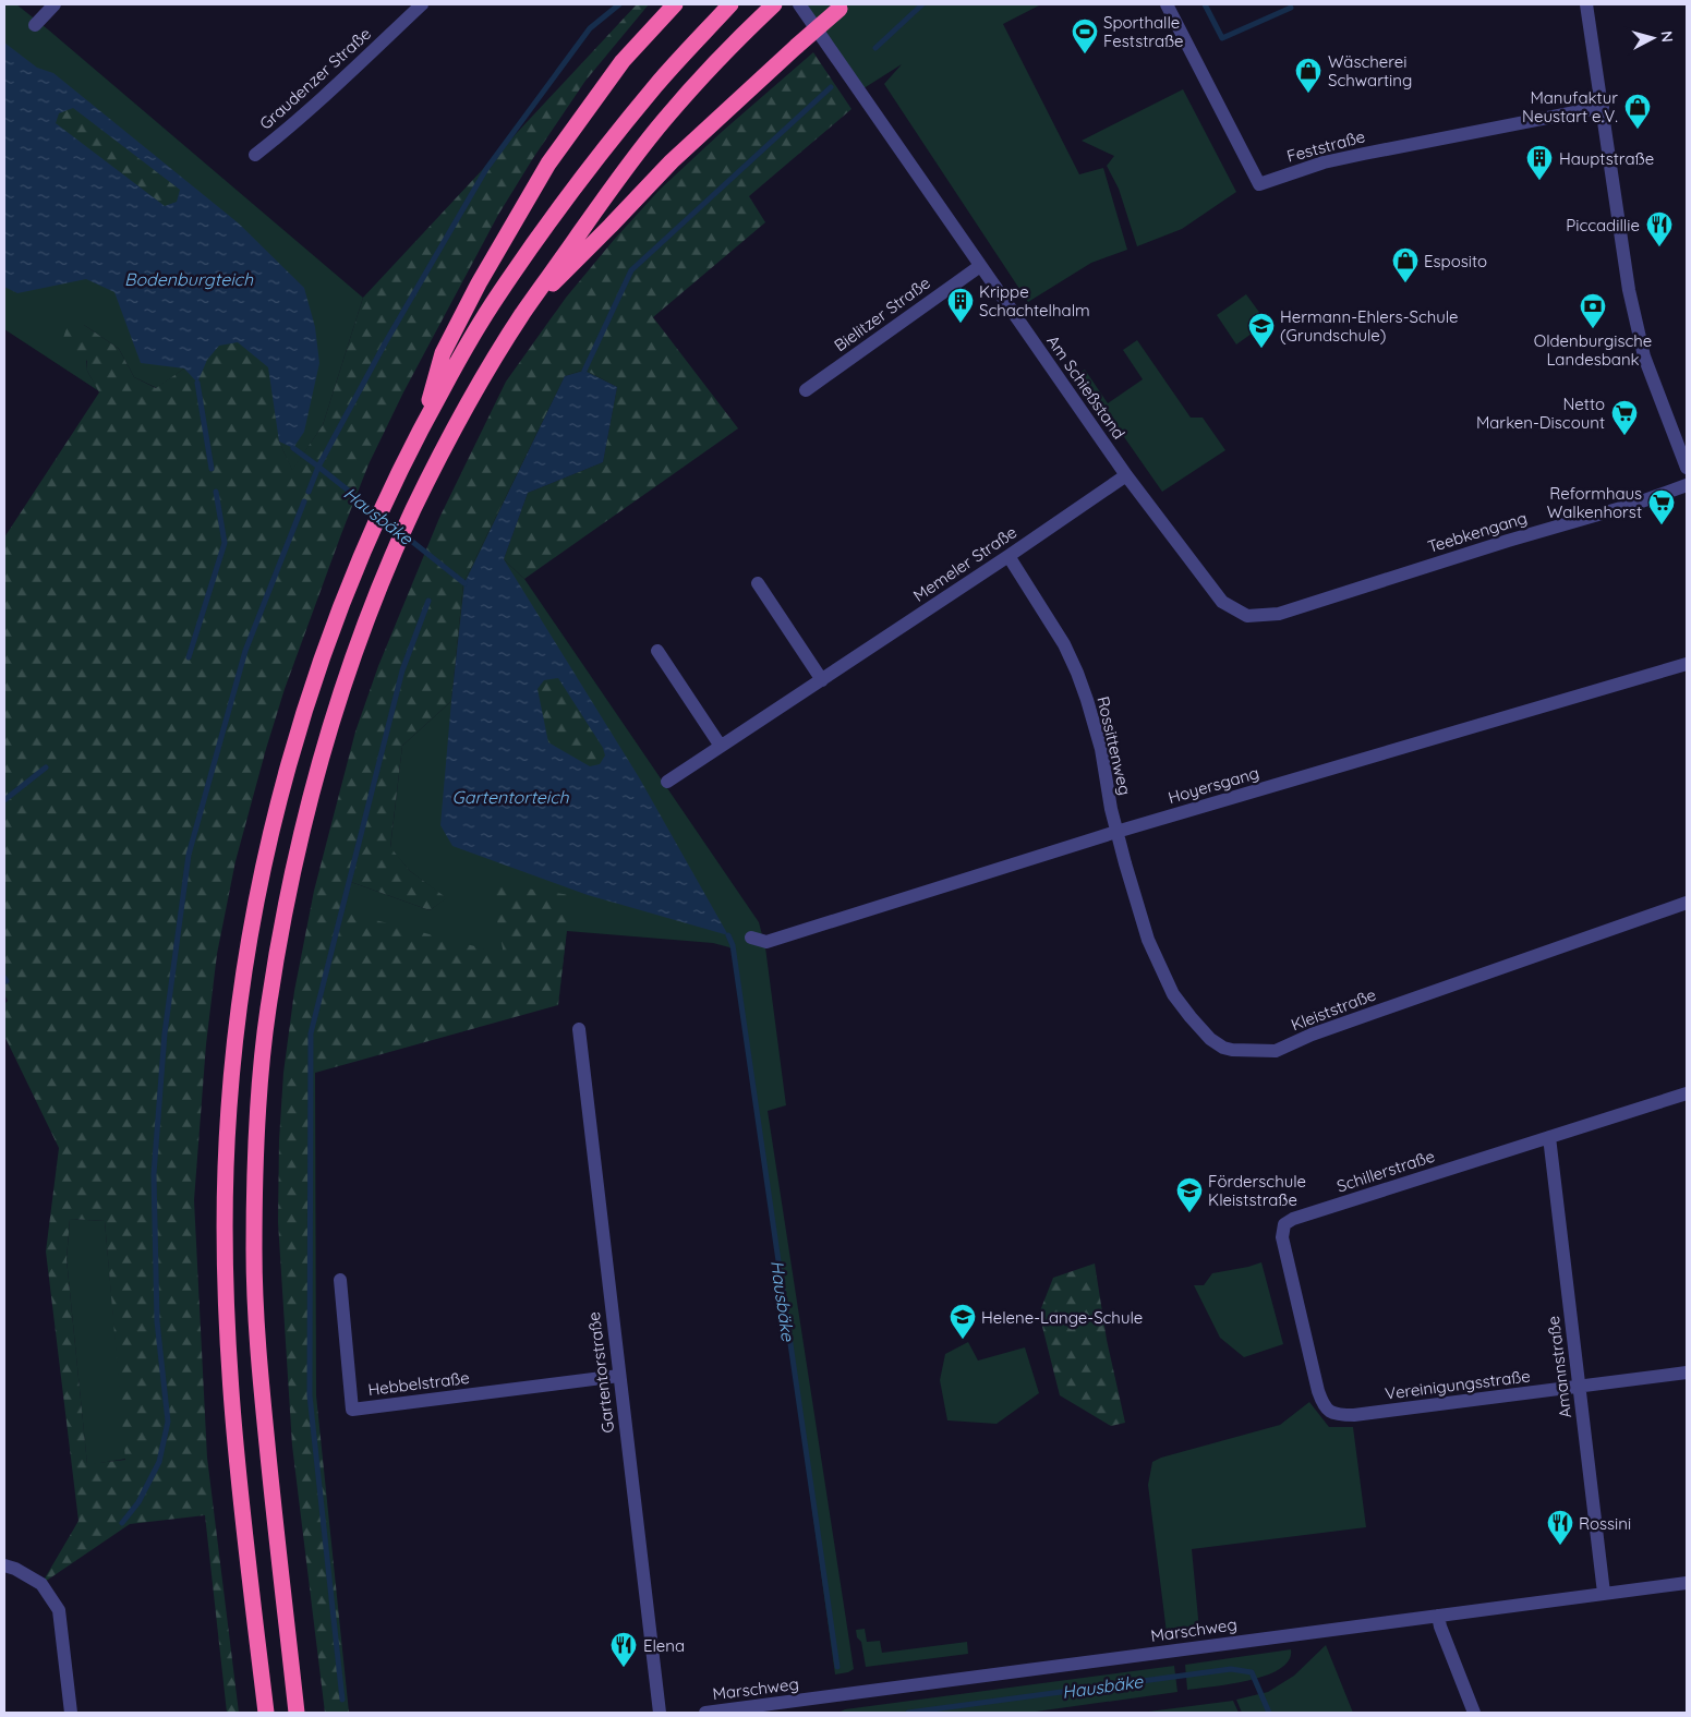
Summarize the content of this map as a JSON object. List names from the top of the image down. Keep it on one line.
{"streets":{"street":["Graudenzer Straße","Feststraße","Bielitzer Straße","Am Schießstand","Teebkengang","Memeler Straße","Rossittenweg","Hoyersgang","Kleiststraße","Schillerstraße","Amannstraße","Gartentorstraße","Hebbelstraße","Vereinigungsstraße","Marschweg"]},"crossings":[["Bielitzer Straße","Am Schießstand"],["Am Schießstand","Teebkengang"],["Am Schießstand","Memeler Straße"],["Memeler Straße","Rossittenweg"],["Rossittenweg","Hoyersgang"],["Rossittenweg","Kleiststraße"],["Hoyersgang","Kleiststraße"],["Schillerstraße","Amannstraße"],["Schillerstraße","Vereinigungsstraße"],["Amannstraße","Vereinigungsstraße"],["Amannstraße","Marschweg"],["Gartentorstraße","Hebbelstraße"]],"water":["Bodenburgteich","Hausbäke","Gartentorteich"],"places":{"sports":["Sporthalle Feststraße"],"shop":["Wäscherei Schwarting","Manufaktur Neustart e.V.","Esposito"],"building":["Hauptstraße","Krippe Schachtelhalm"],"restaurant":["Piccadillie","Rossini","Elena"],"bank":["Oldenburgische Landesbank"],"school or university":["Hermann-Ehlers-Schule (Grundschule)","Förderschule Kleiststraße","Helene-Lange-Schule"],"supermarket":["Netto Marken-Discount","Reformhaus Walkenhorst"]},"north":"right"}
